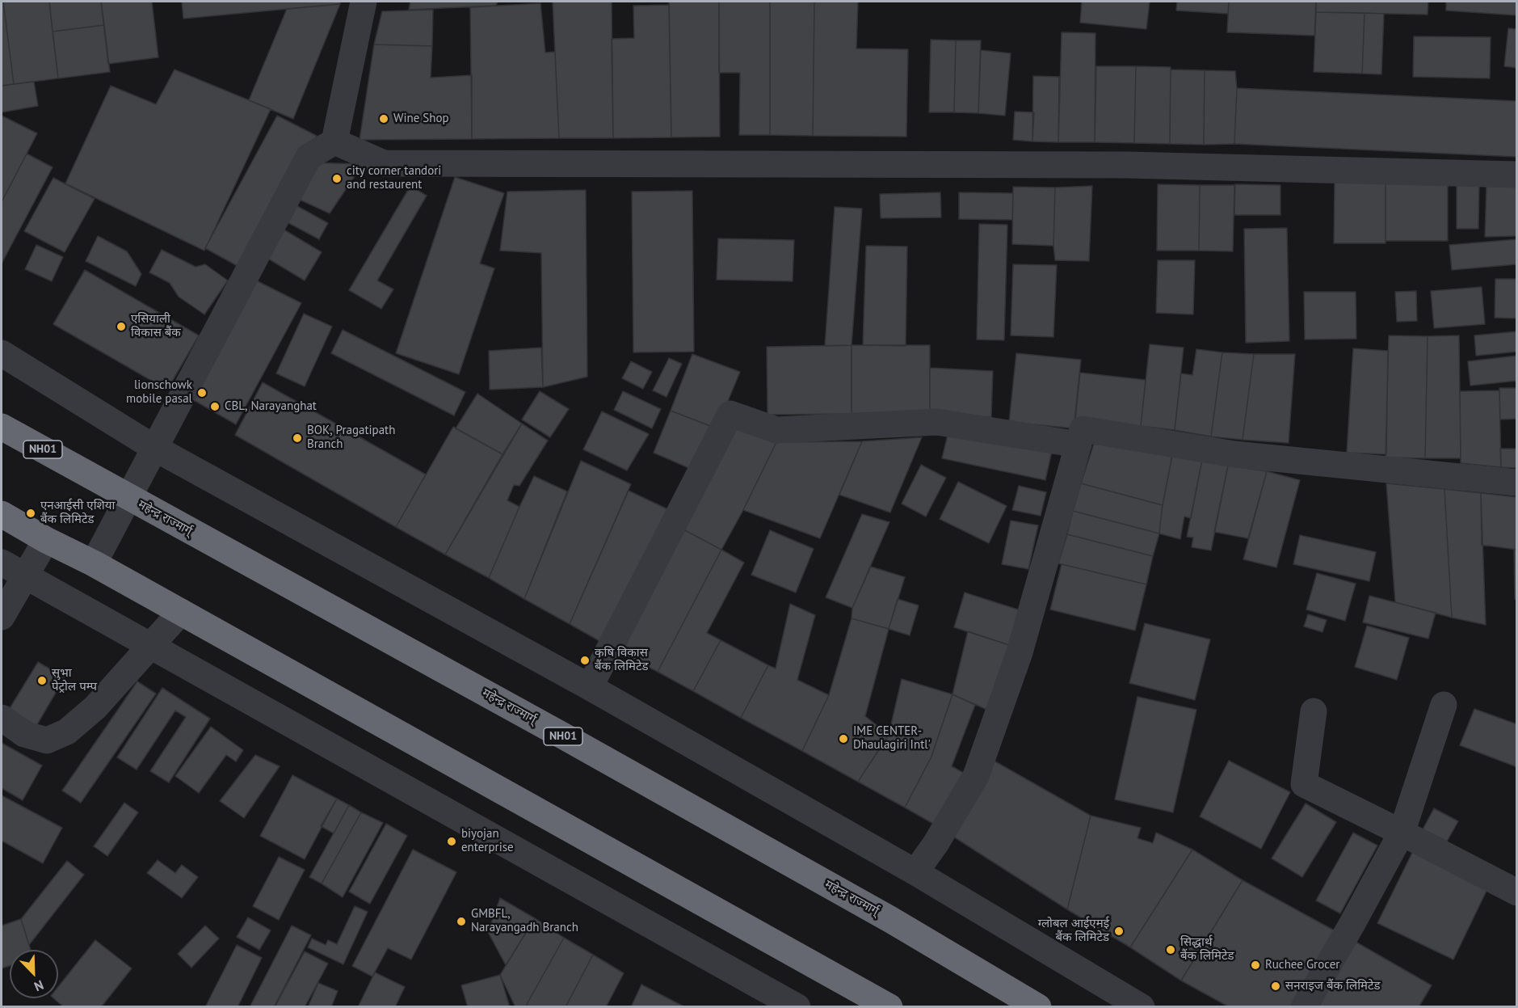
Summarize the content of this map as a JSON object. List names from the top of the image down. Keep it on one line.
{"streets":{"highway":["NH01","महेन्द्र राज्मार्ग्"]},"places":["Wine Shop","city corner tandori and restaurent","एसियाली विकास बैंक","lionschowk mobile pasal","CBL, Narayanghat","BOK, Pragatipath Branch","एनआईसी एशिया बैंक लिमिटेड","कृषि विकास बैंक लिमिटेड","सुभा पेट्रोल पम्प","IME CENTER- Dhaulagiri Intl'","biyojan enterprise","GMBFL, Narayangadh Branch","ग्लोबल आईएमई बैंक लिमिटेड","सिद्धार्थ बैंक लिमिटेड","Ruchee Grocer","सनराइज बैंक लिमिटेड"],"north":"bottom right"}
